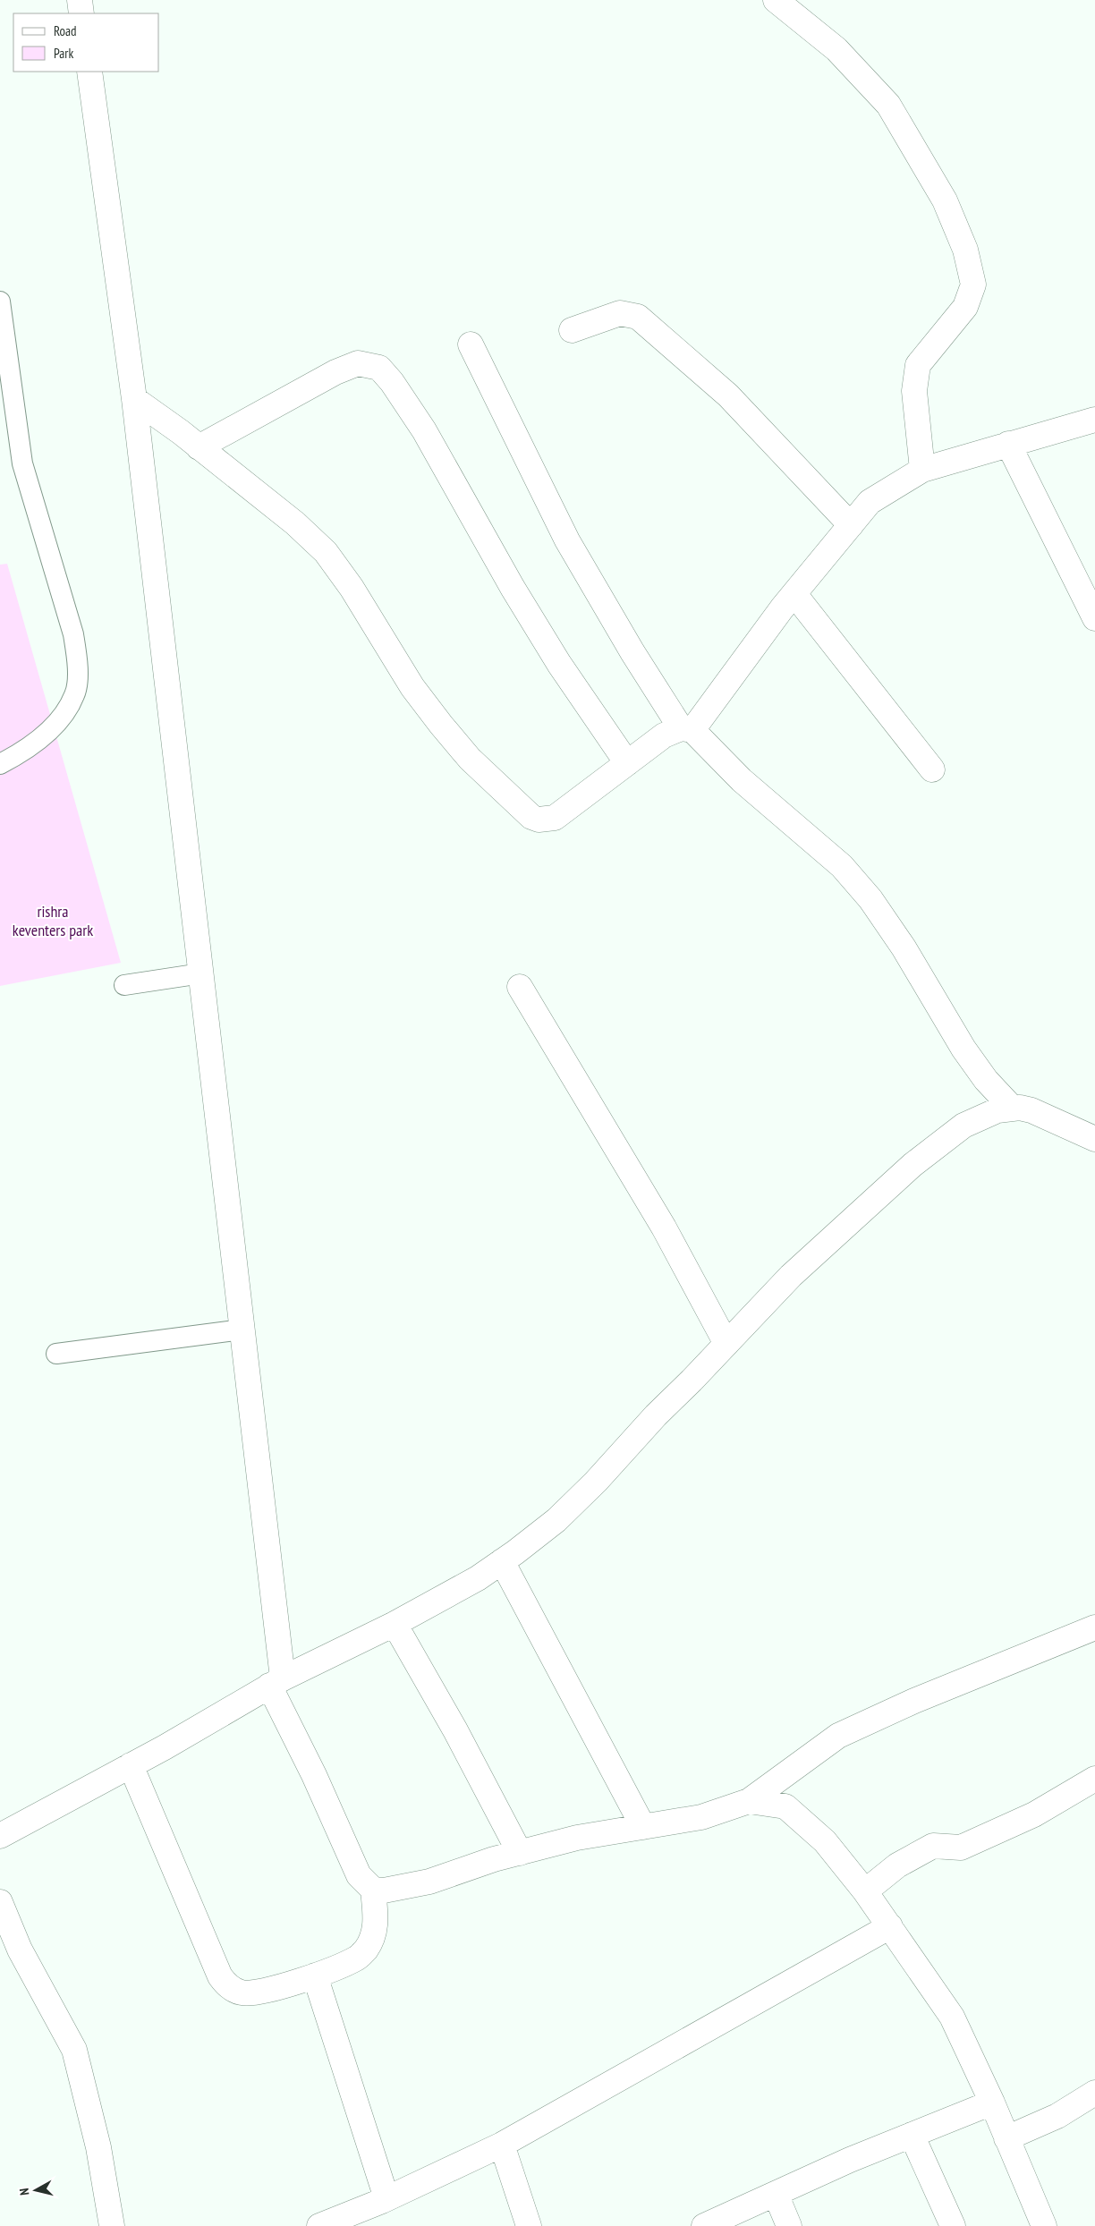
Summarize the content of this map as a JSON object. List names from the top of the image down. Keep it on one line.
{"parks":["rishra keventers park"],"legend":["Road","Park"],"north":"left"}
